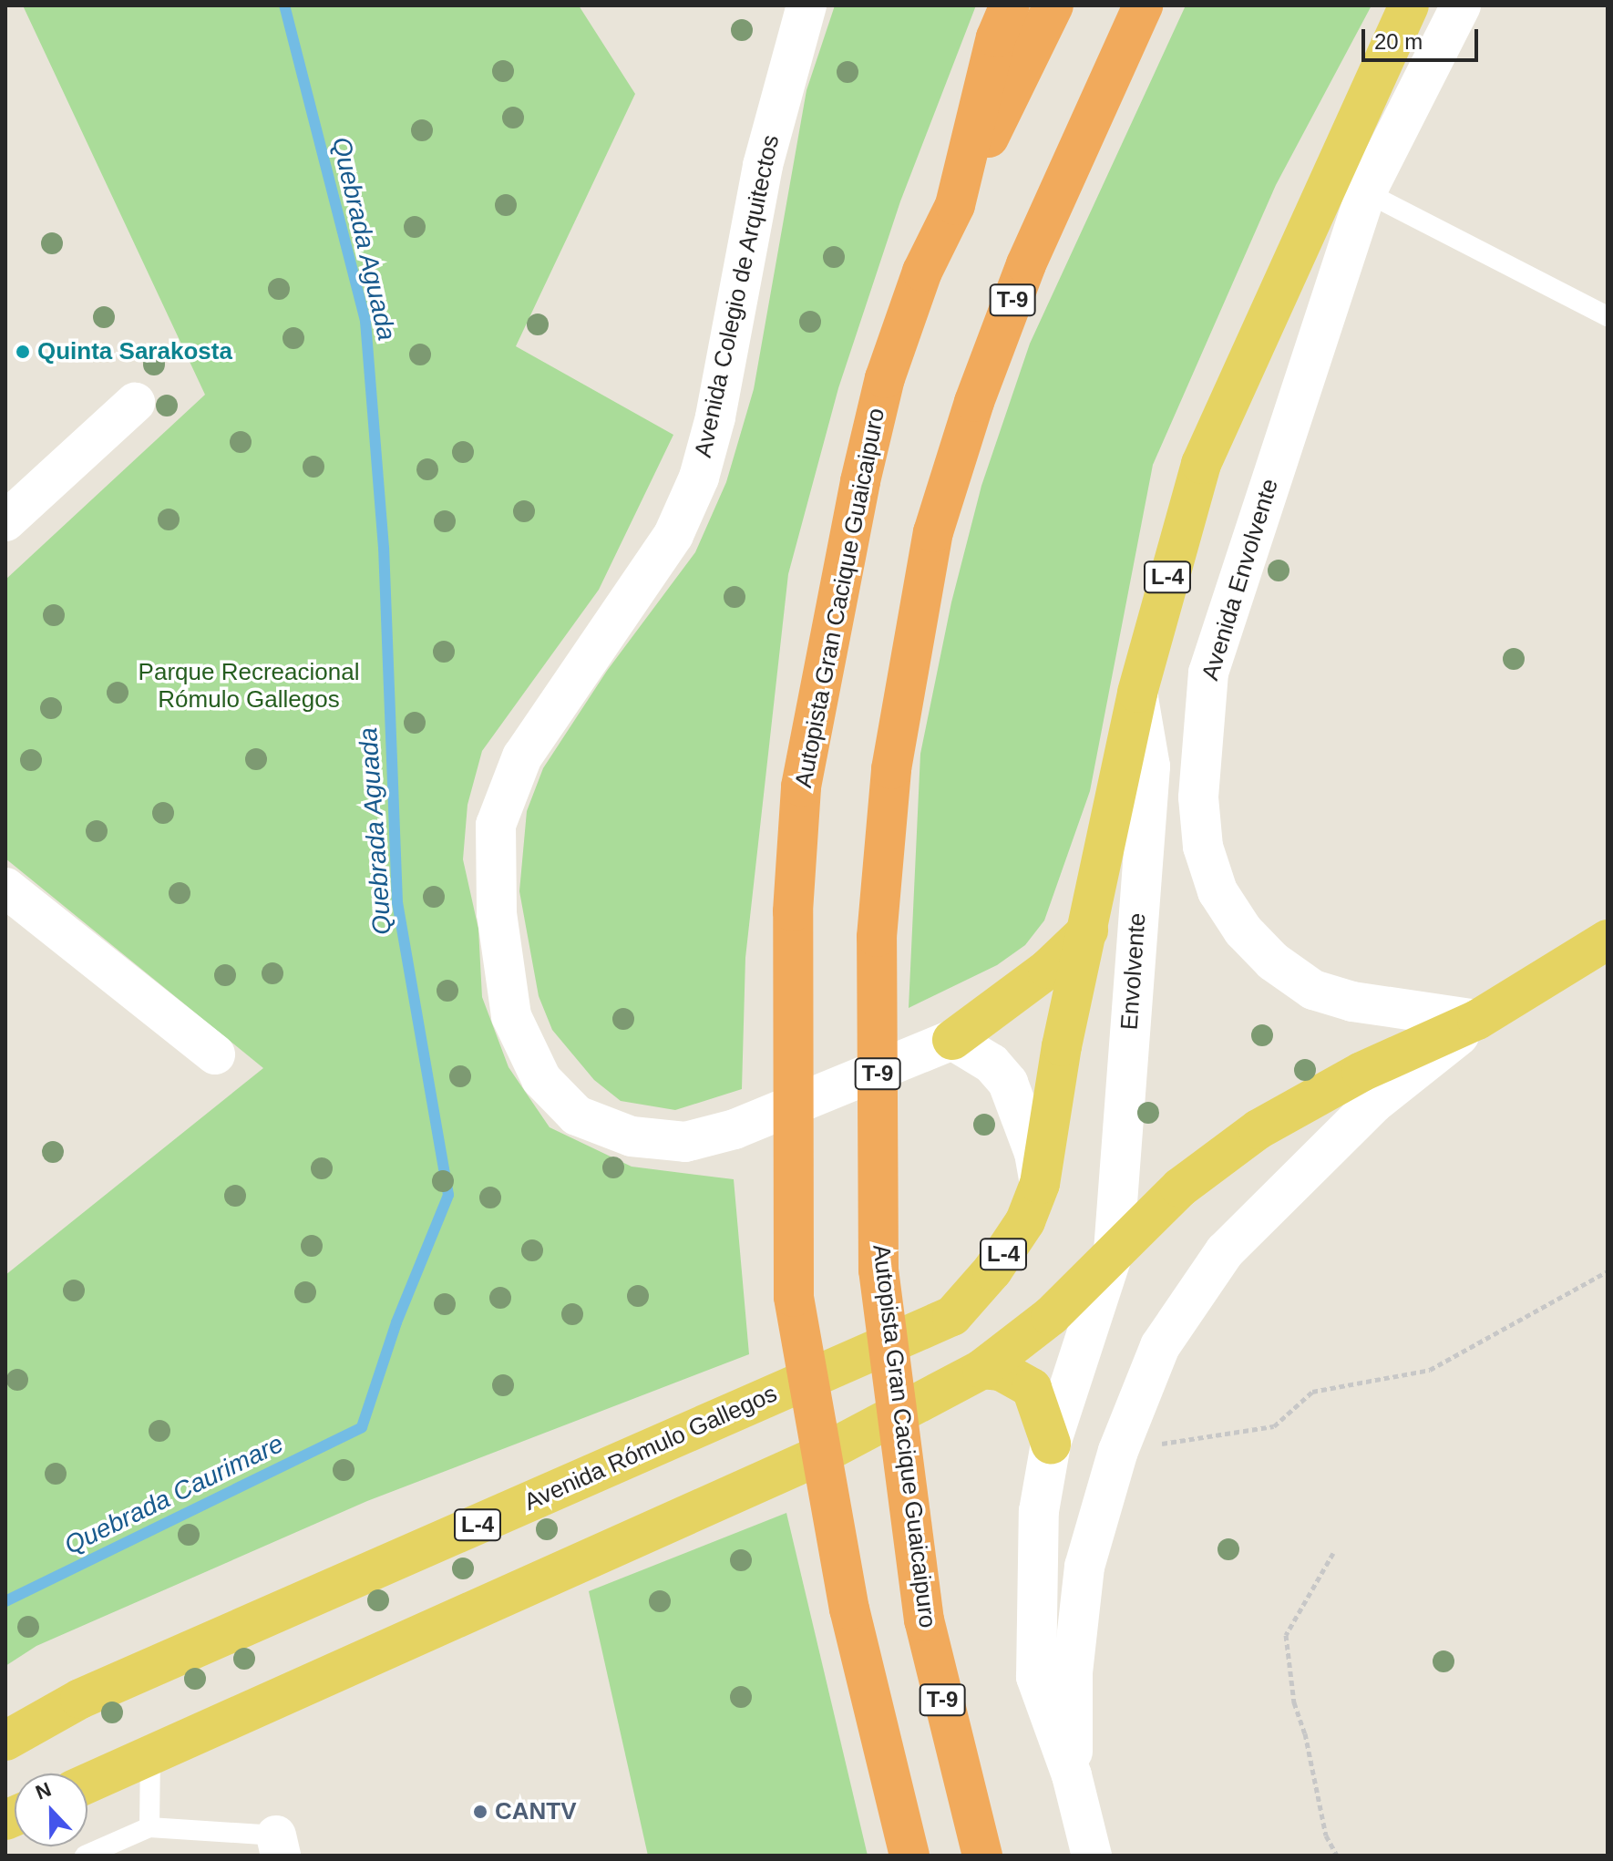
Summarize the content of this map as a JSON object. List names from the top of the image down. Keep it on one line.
{"streets":{"highway":["T-9","Autopista Gran Cacique Guaicaipuro"],"main road":["L-4","Avenida Envolvente","Avenida Rómulo Gallegos"],"street":["Avenida Colegio de Arquitectos","Envolvente"]},"crossings":[["Avenida Envolvente","Envolvente"],["Avenida Envolvente","Avenida Rómulo Gallegos"]],"water":["Quebrada Aguada","Quebrada Caurimare"],"parks":["Parque Recreacional Rómulo Gallegos"],"places":["Quinta Sarakosta","CANTV"],"scale_bar":"20 m","north":"top"}
